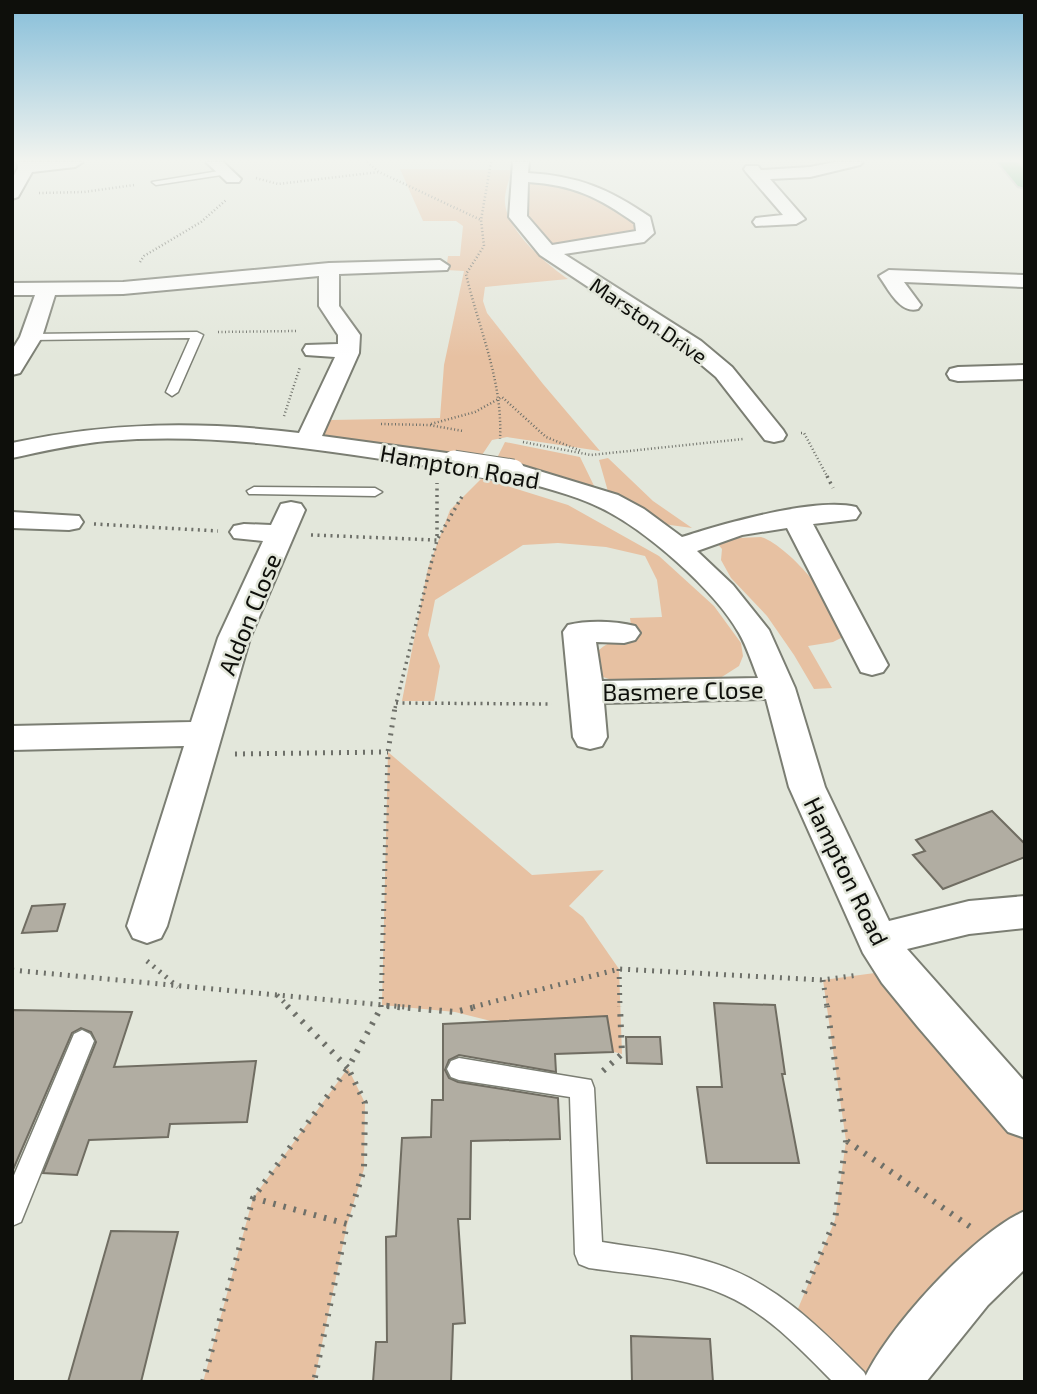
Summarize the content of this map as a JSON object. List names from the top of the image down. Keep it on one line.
{"streets":{"street":["Marston Drive","Hampton Road","Aldon Close","Basmere Close"]},"crossings":[["Hampton Road","Basmere Close"]]}
